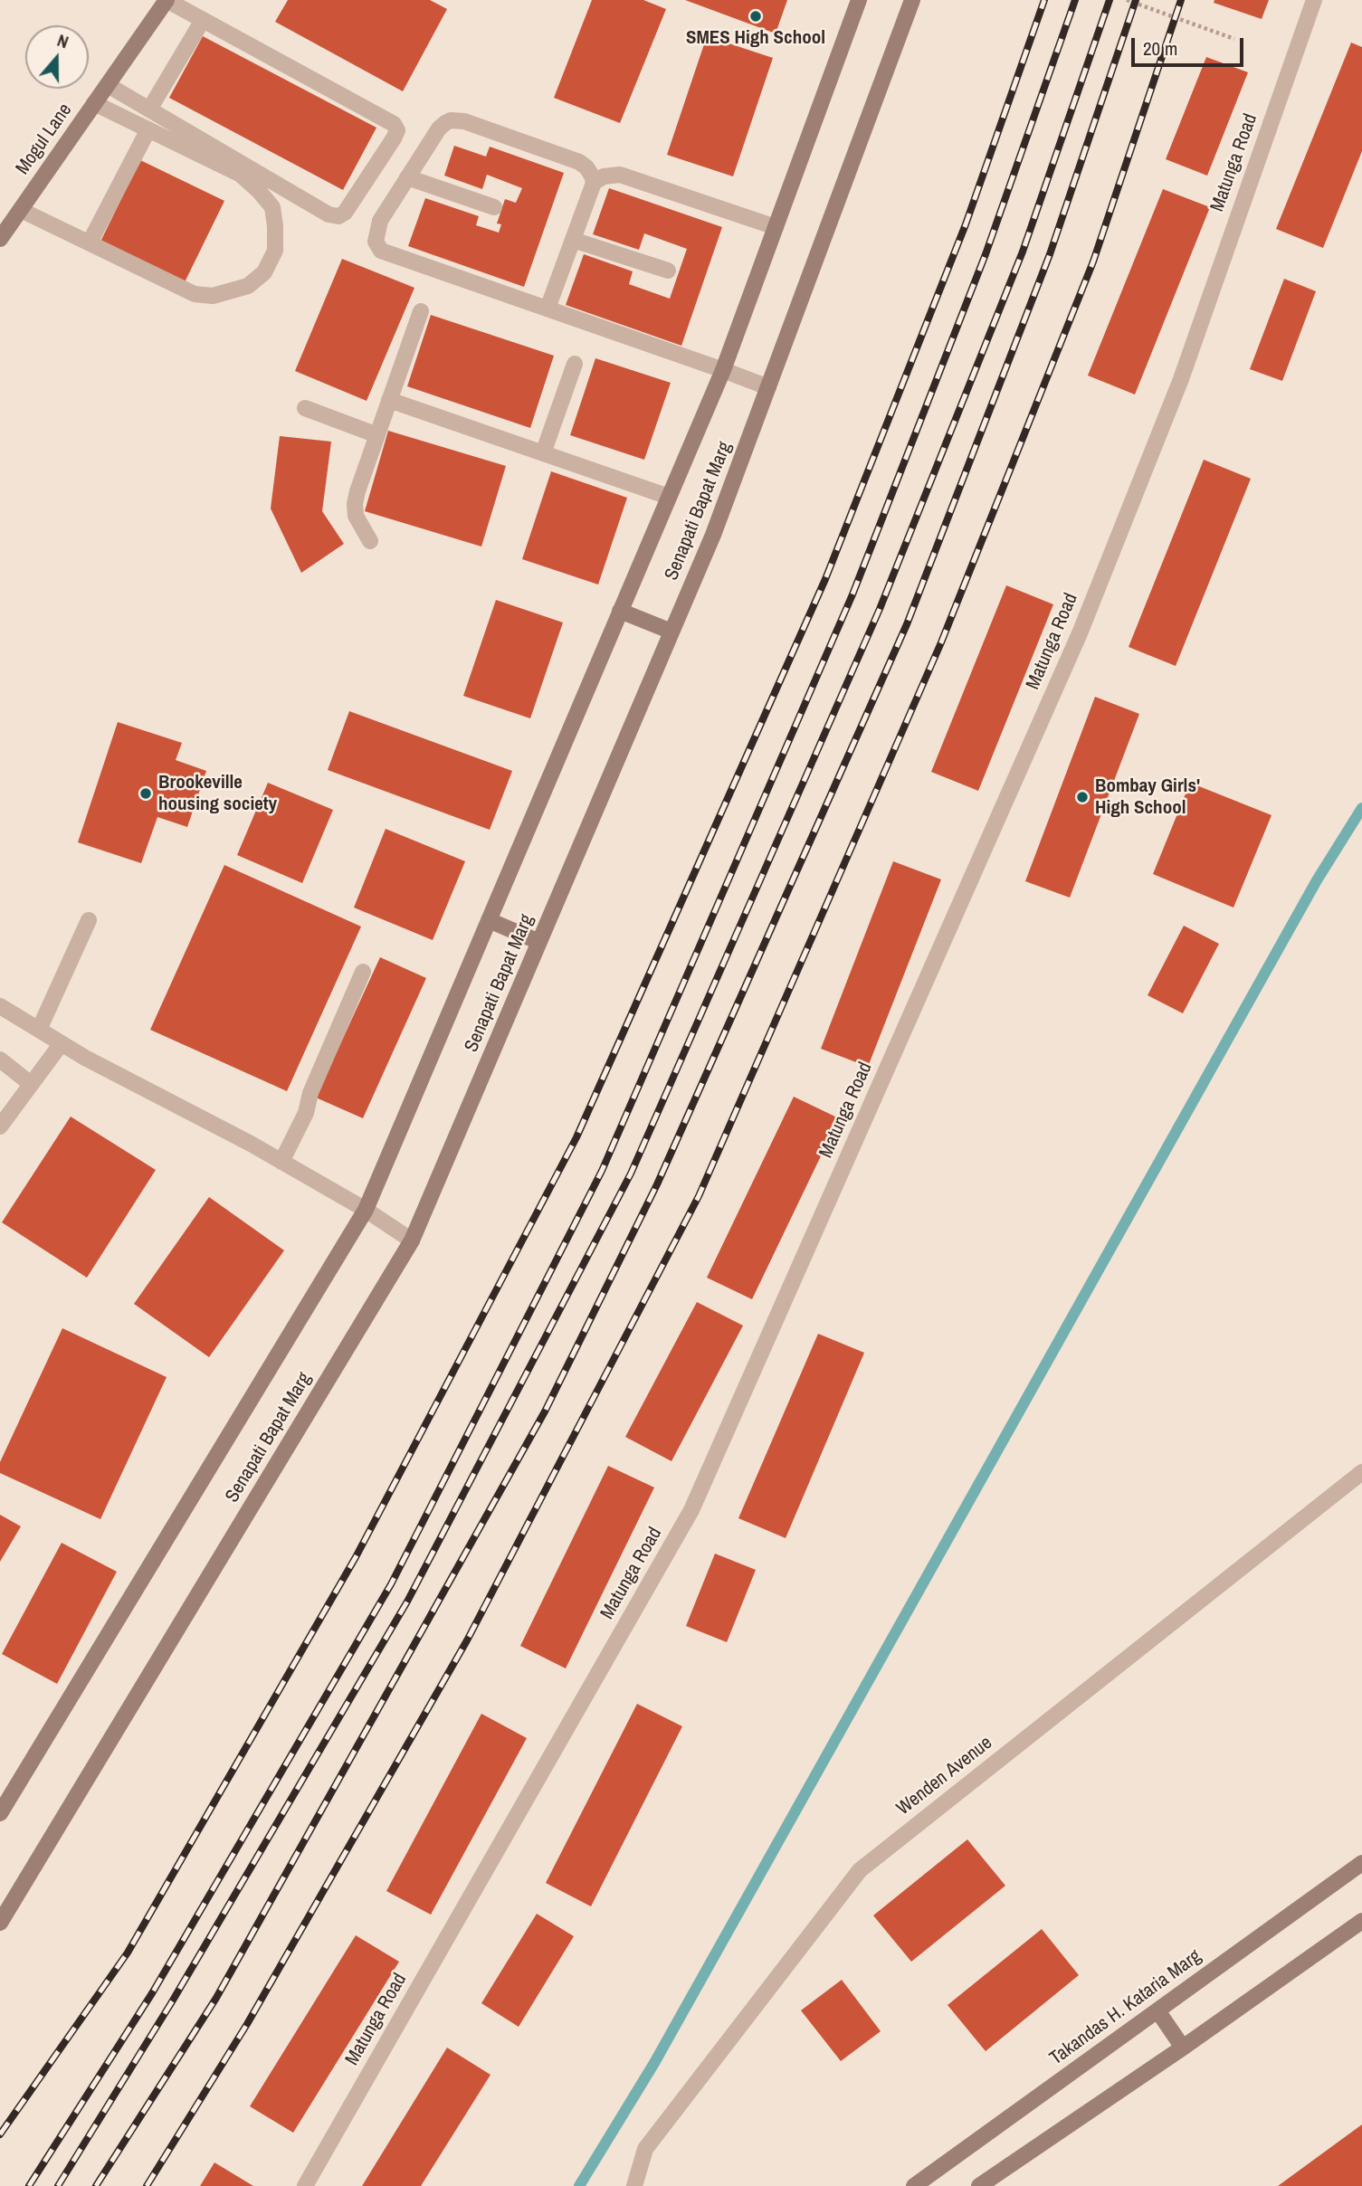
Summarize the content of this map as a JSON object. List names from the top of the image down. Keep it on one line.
{"streets":{"main road":["Mogul Lane","Senapati Bapat Marg","Takandas H. Kataria Marg"],"street":["Matunga Road","Wenden Avenue"]},"places":["SMES High School","Brookeville housing society","Bombay Girls' High School"],"scale_bar":"20 m","north":"top"}
